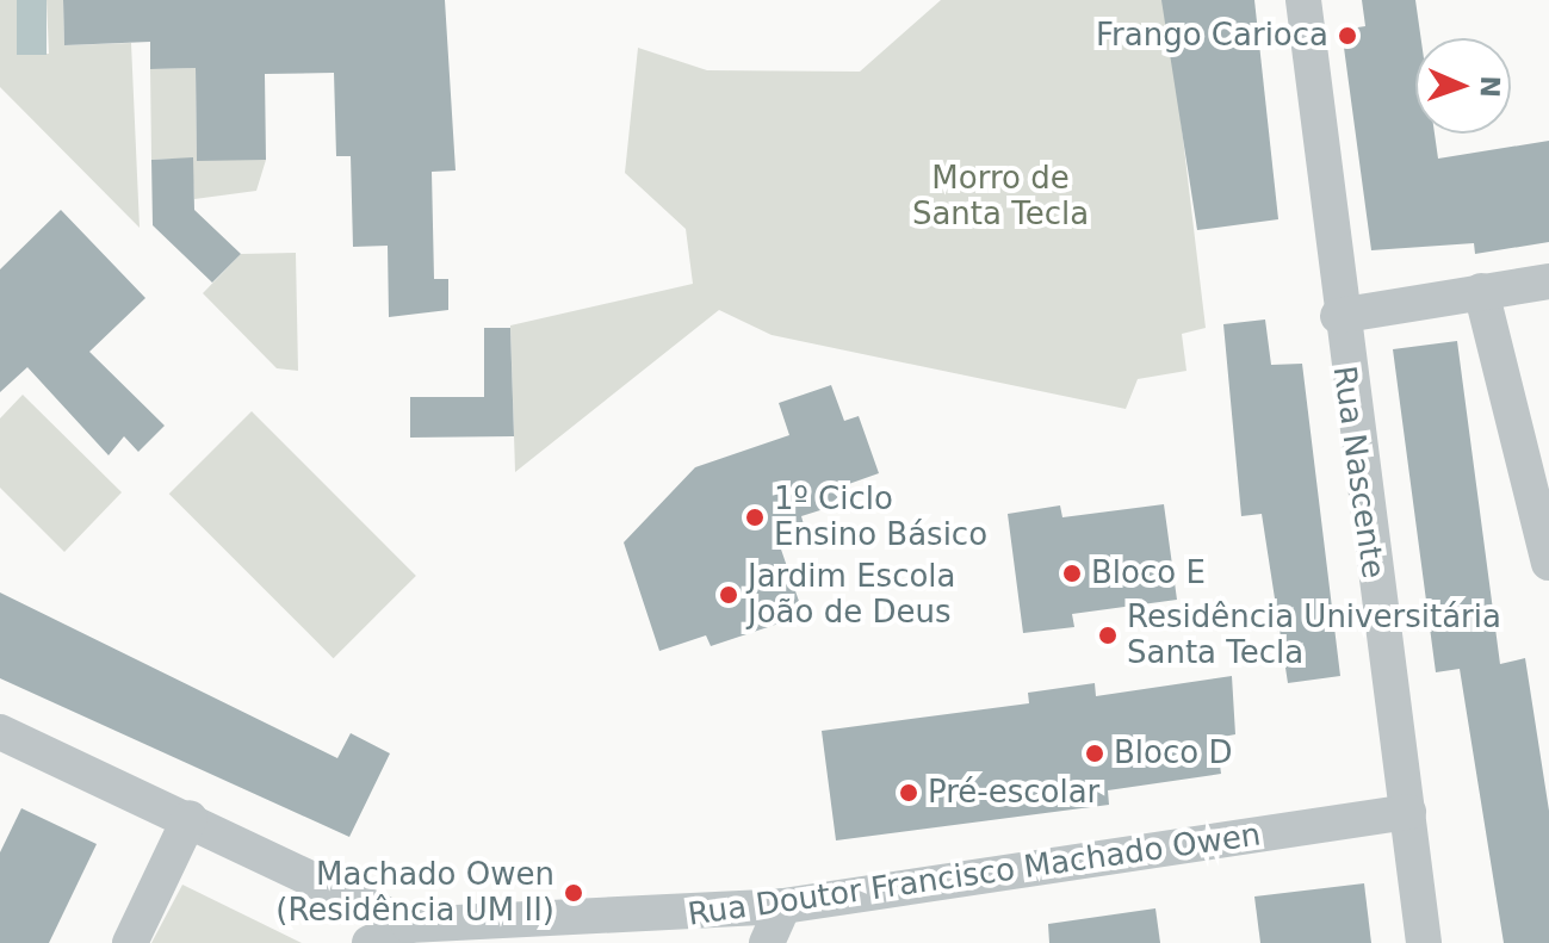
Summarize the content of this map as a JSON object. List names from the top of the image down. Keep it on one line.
{"streets":{"street":["Rua Nascente","Rua Doutor Francisco Machado Owen"]},"crossings":[["Rua Nascente","Rua Doutor Francisco Machado Owen"]],"parks":["Morro de Santa Tecla"],"places":["Frango Carioca","1º Ciclo Ensino Básico","Bloco E","Jardim Escola João de Deus","Residência Universitária Santa Tecla","Bloco D","Pré-escolar","Machado Owen (Residência UM II)"],"north":"right"}
